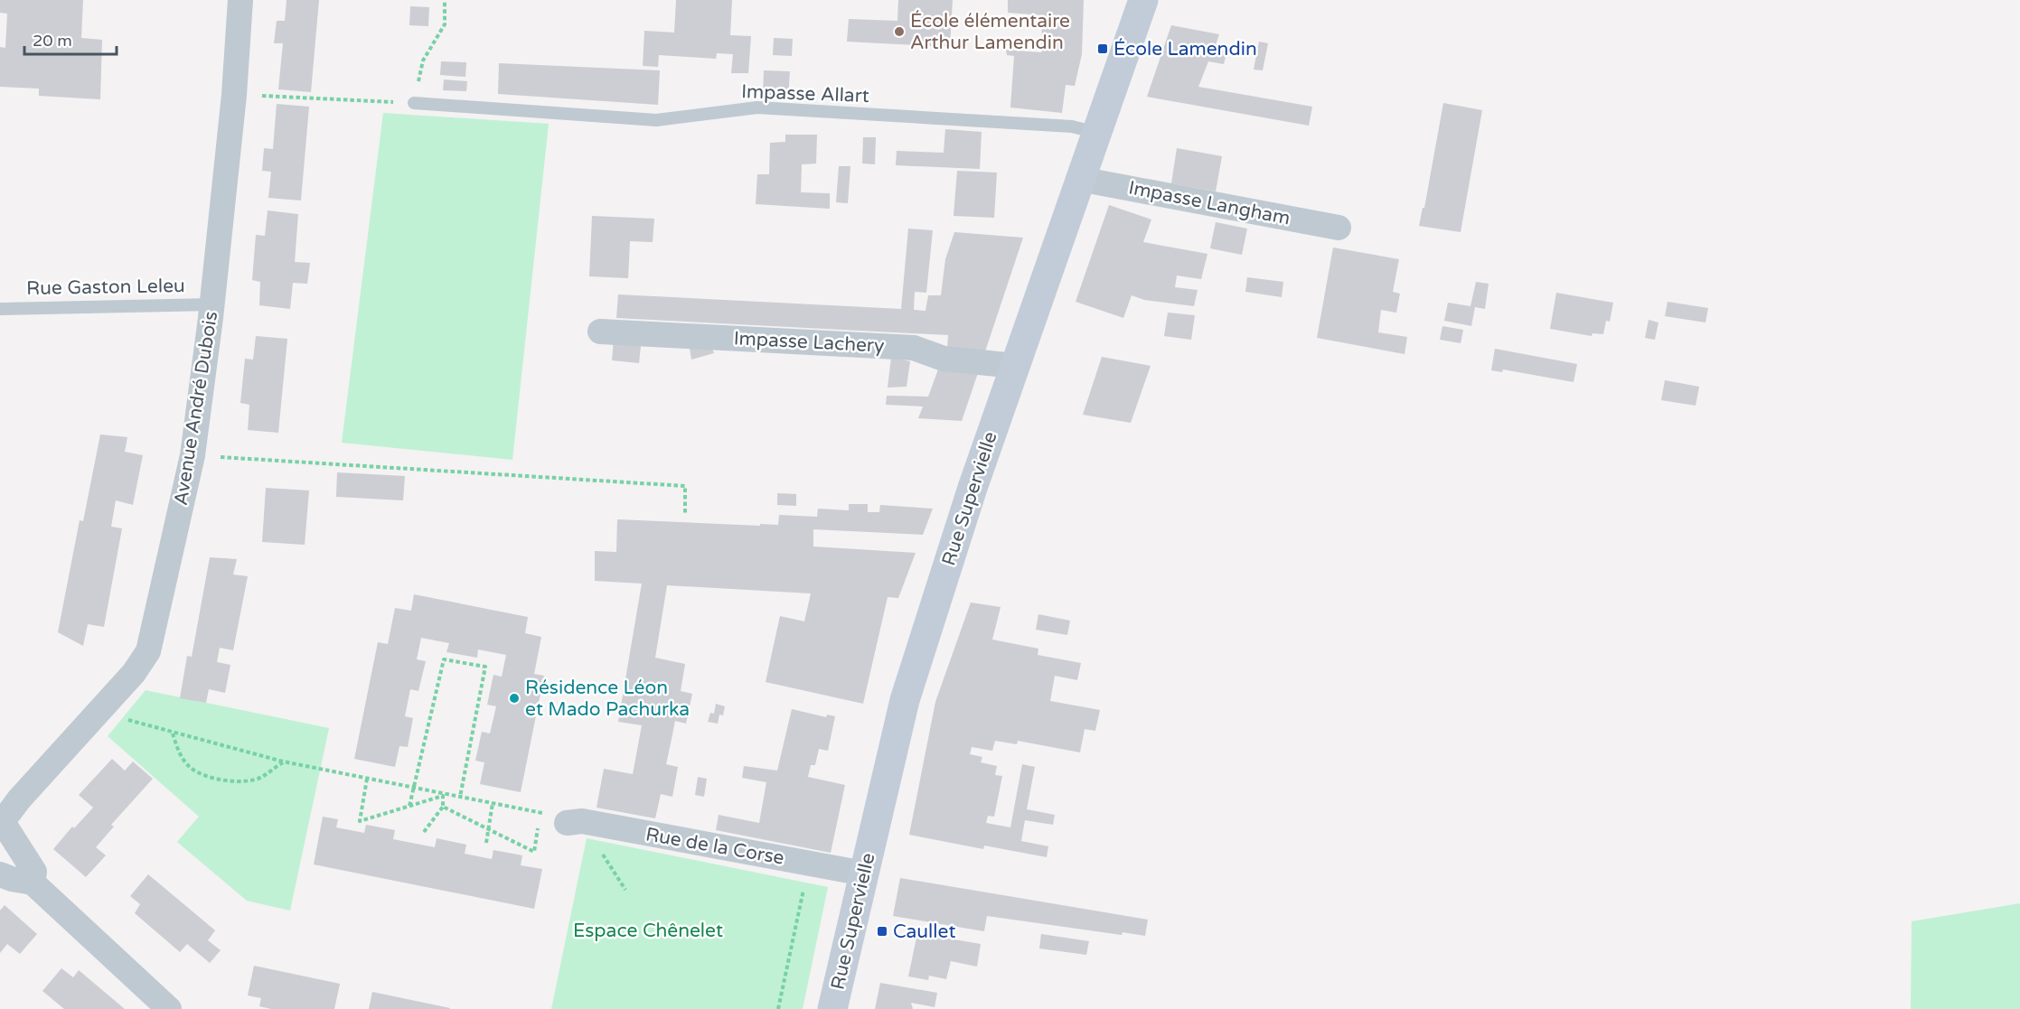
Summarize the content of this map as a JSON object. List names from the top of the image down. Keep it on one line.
{"streets":{"main road":["Rue Supervielle"],"street":["Impasse Langham","Impasse Lachery","Avenue André Dubois","Rue de la Corse"],"lane":["Impasse Allart","Rue Gaston Leleu"]},"crossings":[["Impasse Allart","Rue Supervielle"],["Impasse Langham","Rue Supervielle"],["Rue Gaston Leleu","Avenue André Dubois"],["Impasse Lachery","Rue Supervielle"],["Rue Supervielle","Rue de la Corse"]],"parks":["Espace Chênelet"],"places":{"other":["École élémentaire Arthur Lamendin","Résidence Léon et Mado Pachurka"],"transit":["École Lamendin","Caullet"]},"scale_bar":"20 m"}
